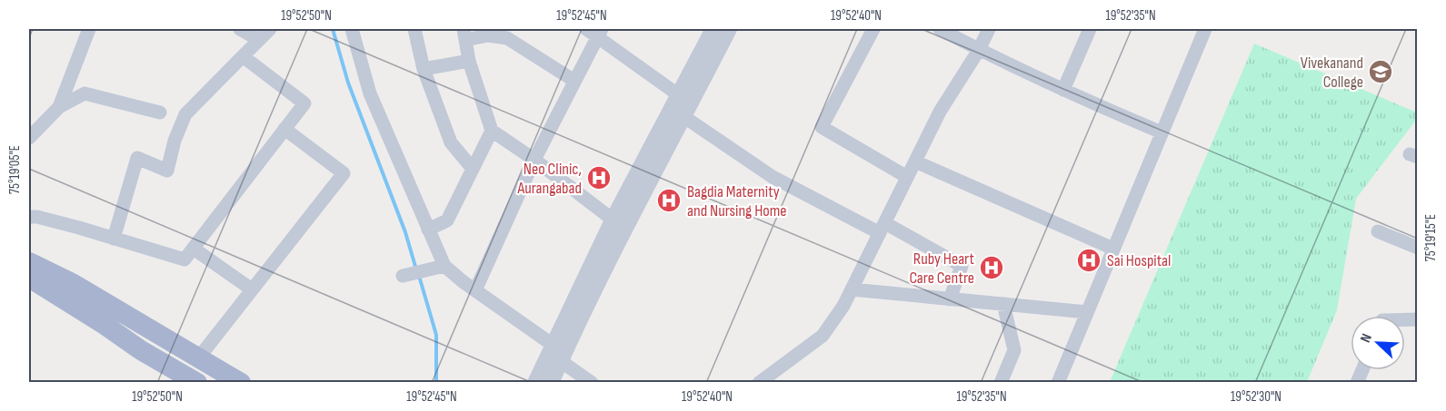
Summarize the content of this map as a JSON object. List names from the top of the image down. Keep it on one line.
{"places":{"school or university":["Vivekanand College"],"hospital":["Neo Clinic, Aurangabad","Bagdia Maternity and Nursing Home","Sai Hospital","Ruby Heart Care Centre"]},"north":"top left","coordinates":["19°52'50\"N","19°52'45\"N","19°52'40\"N","19°52'35\"N","75°19'05\"E","75°19'15\"E","19°52'30\"N"]}
